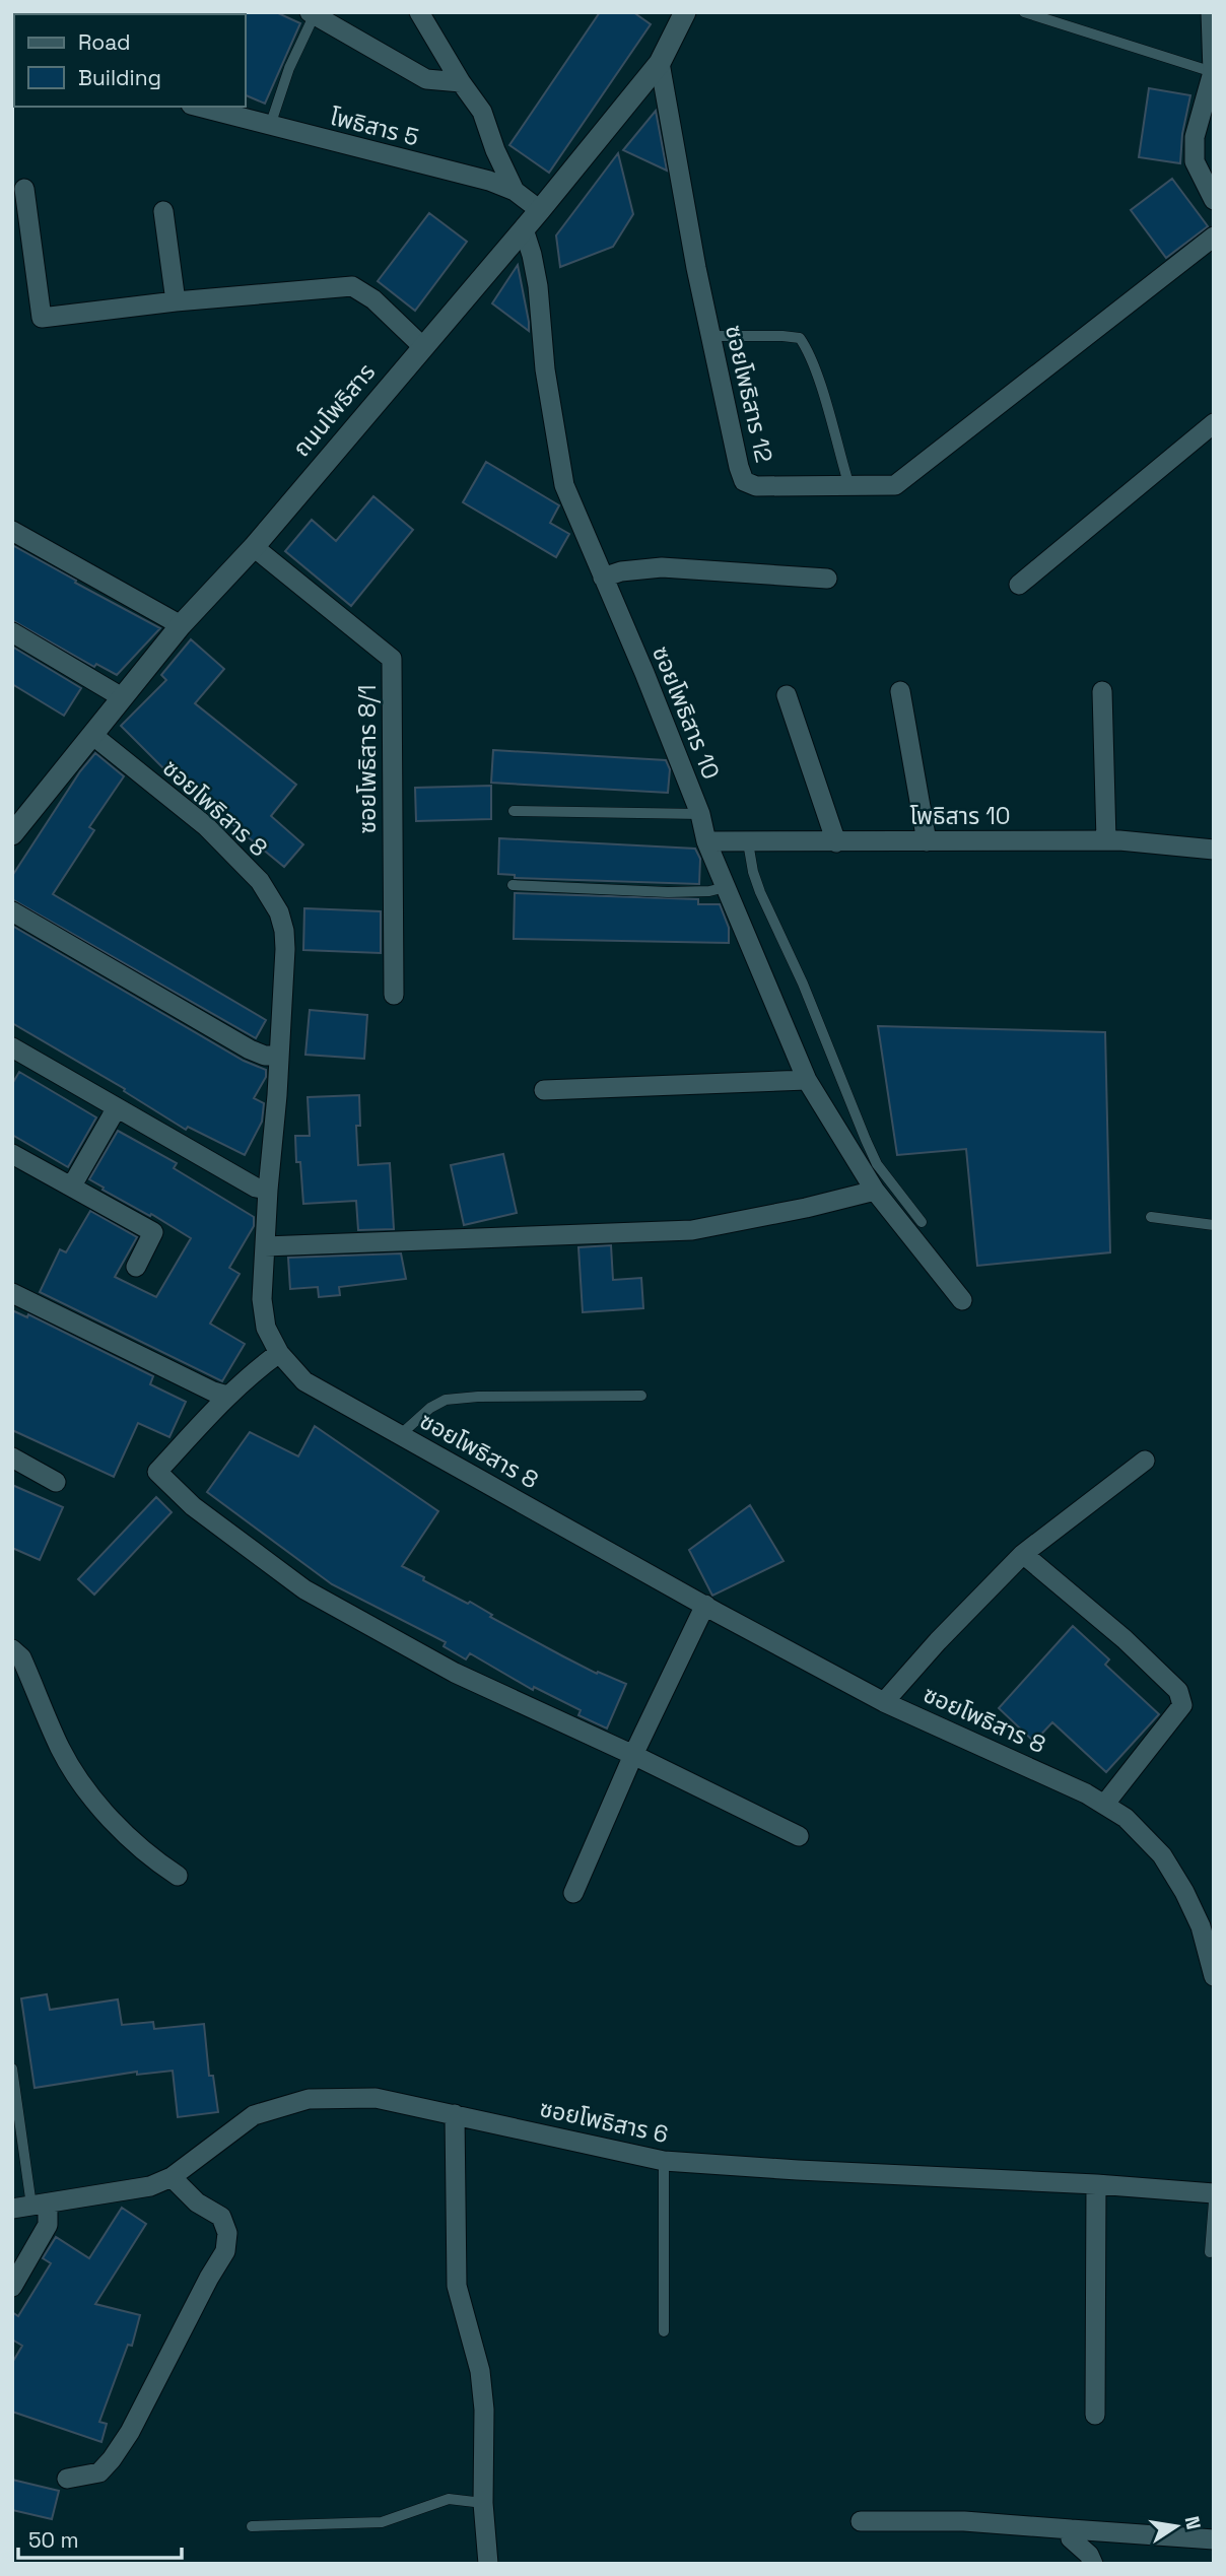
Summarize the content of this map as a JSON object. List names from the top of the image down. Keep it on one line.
{"streets":{"street":["โพธิสาร 5","ซอยโพธิสาร 12","ถนนโพธิสาร","ซอยโพธิสาร 10","ซอยโพธิสาร 8/1","ซอยโพธิสาร 8","โพธิสาร 10","ซอยโพธิสาร 6"]},"crossings":[["โพธิสาร 5","ถนนโพธิสาร"],["ซอยโพธิสาร 12","ถนนโพธิสาร"],["ถนนโพธิสาร","ซอยโพธิสาร 10"],["ถนนโพธิสาร","ซอยโพธิสาร 8/1"],["ถนนโพธิสาร","ซอยโพธิสาร 8"],["ซอยโพธิสาร 10","โพธิสาร 10"]],"legend":["Road","Building"],"scale_bar":"50 m","north":"right"}
